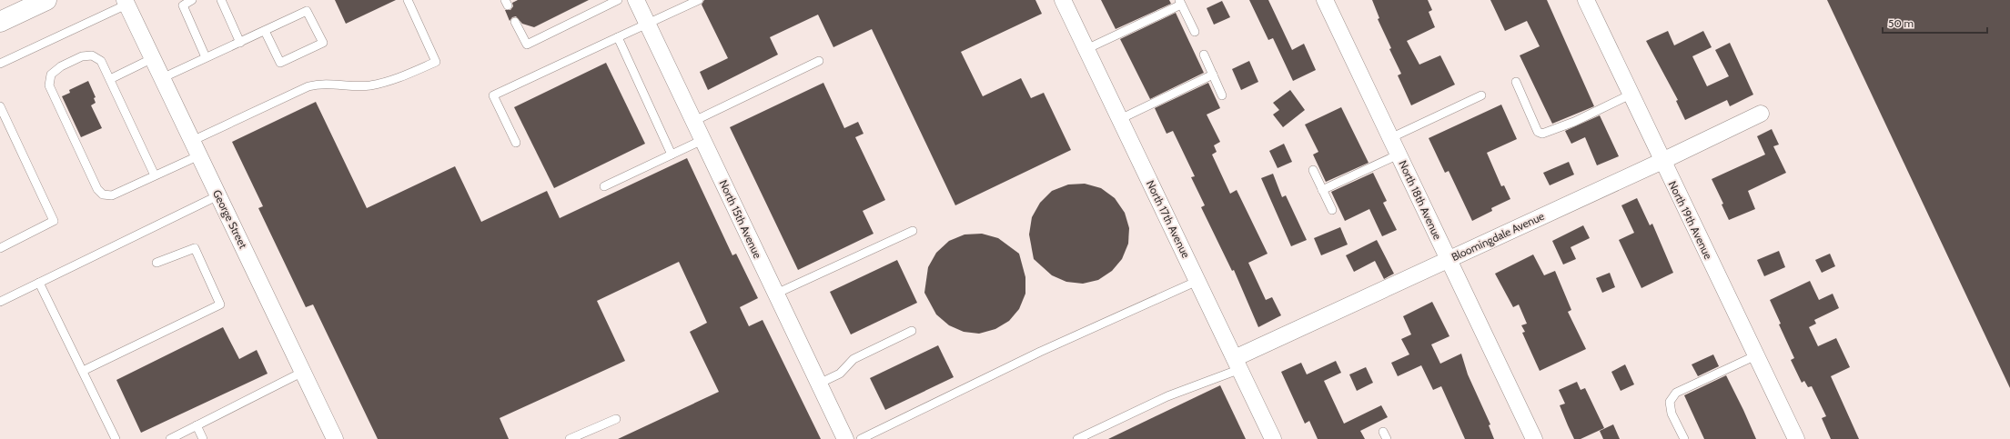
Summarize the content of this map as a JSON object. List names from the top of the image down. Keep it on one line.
{"streets":{"street":["North 18th Avenue","George Street","North 15th Avenue","North 17th Avenue","North 19th Avenue","Bloomingdale Avenue"]},"crossings":[["North 18th Avenue","Bloomingdale Avenue"],["North 17th Avenue","Bloomingdale Avenue"],["North 19th Avenue","Bloomingdale Avenue"]],"scale_bar":"50 m"}
